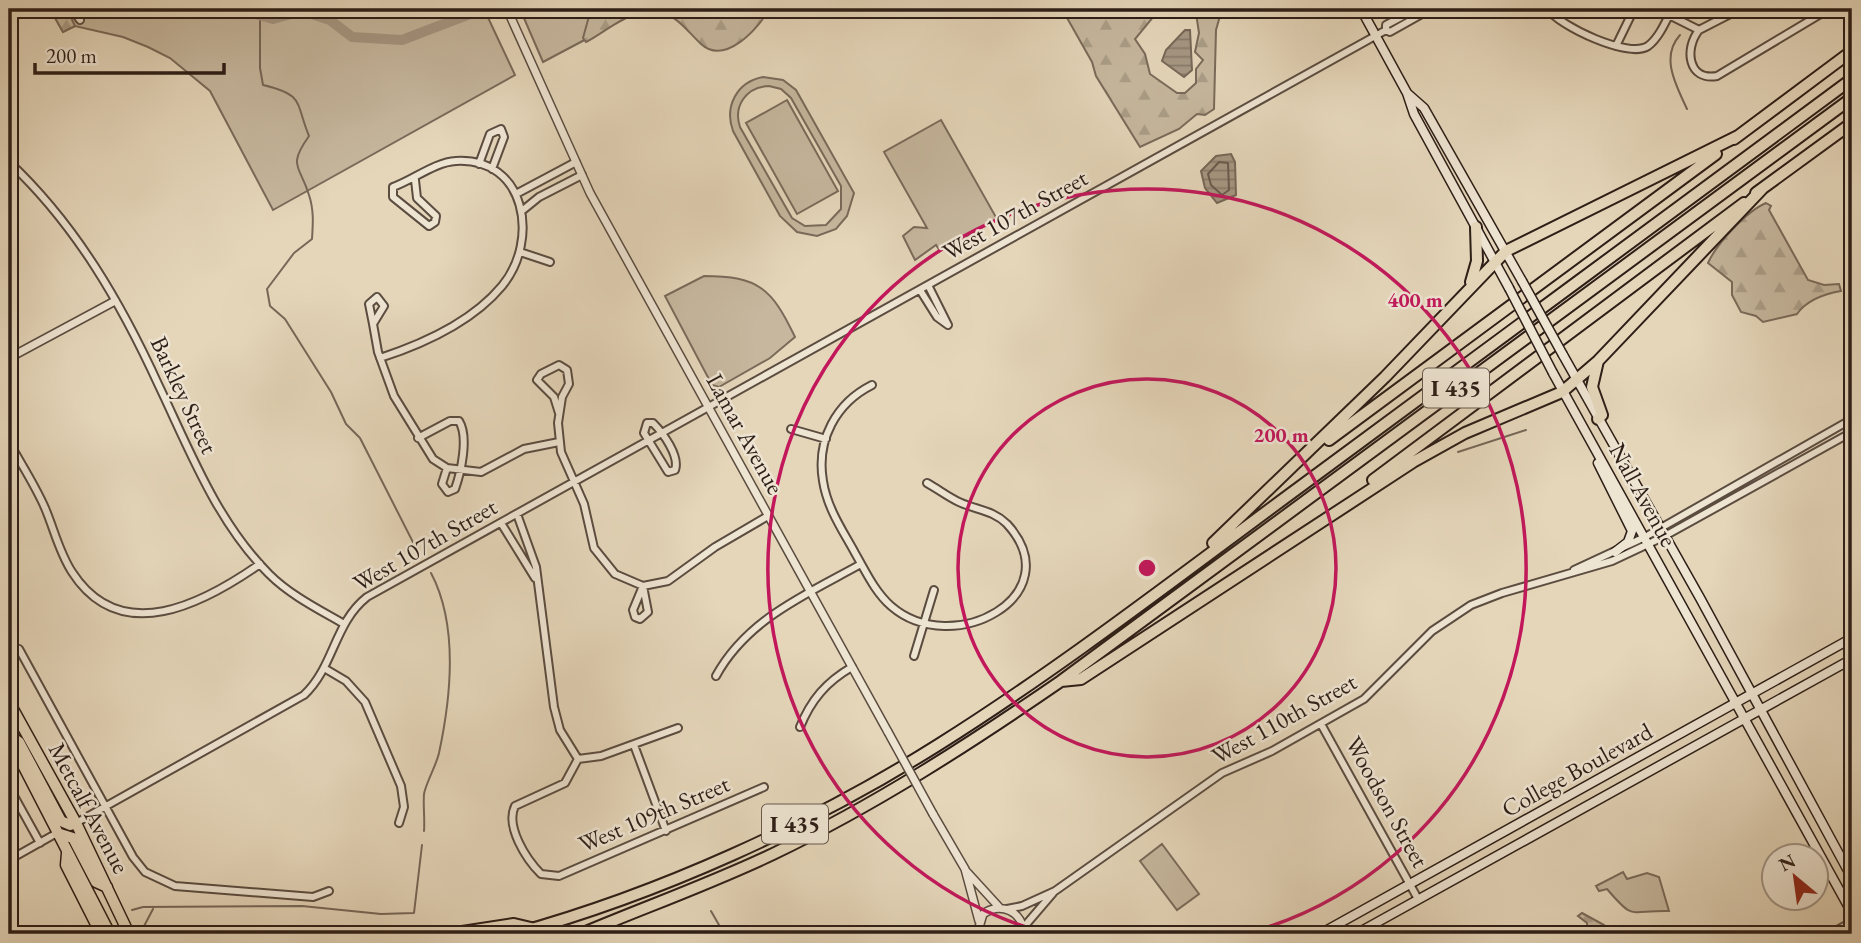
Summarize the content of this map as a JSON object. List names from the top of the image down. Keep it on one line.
{"streets":{"highway":["I 435"],"main road":["Nall Avenue","College Boulevard","Metcalf Avenue"],"street":["West 107th Street","Barkley Street","Lamar Avenue","West 110th Street","Woodson Street","West 109th Street"]},"crossings":[["West 107th Street","Barkley Street"],["West 107th Street","Lamar Avenue"],["West 107th Street","Nall Avenue"],["West 107th Street","Metcalf Avenue"],["Lamar Avenue","West 110th Street"],["Nall Avenue","West 110th Street"],["Nall Avenue","College Boulevard"],["West 110th Street","Woodson Street"],["College Boulevard","Woodson Street"]],"scale_bar":"200 m","north":"top left","rings":["400 m","200 m"]}
